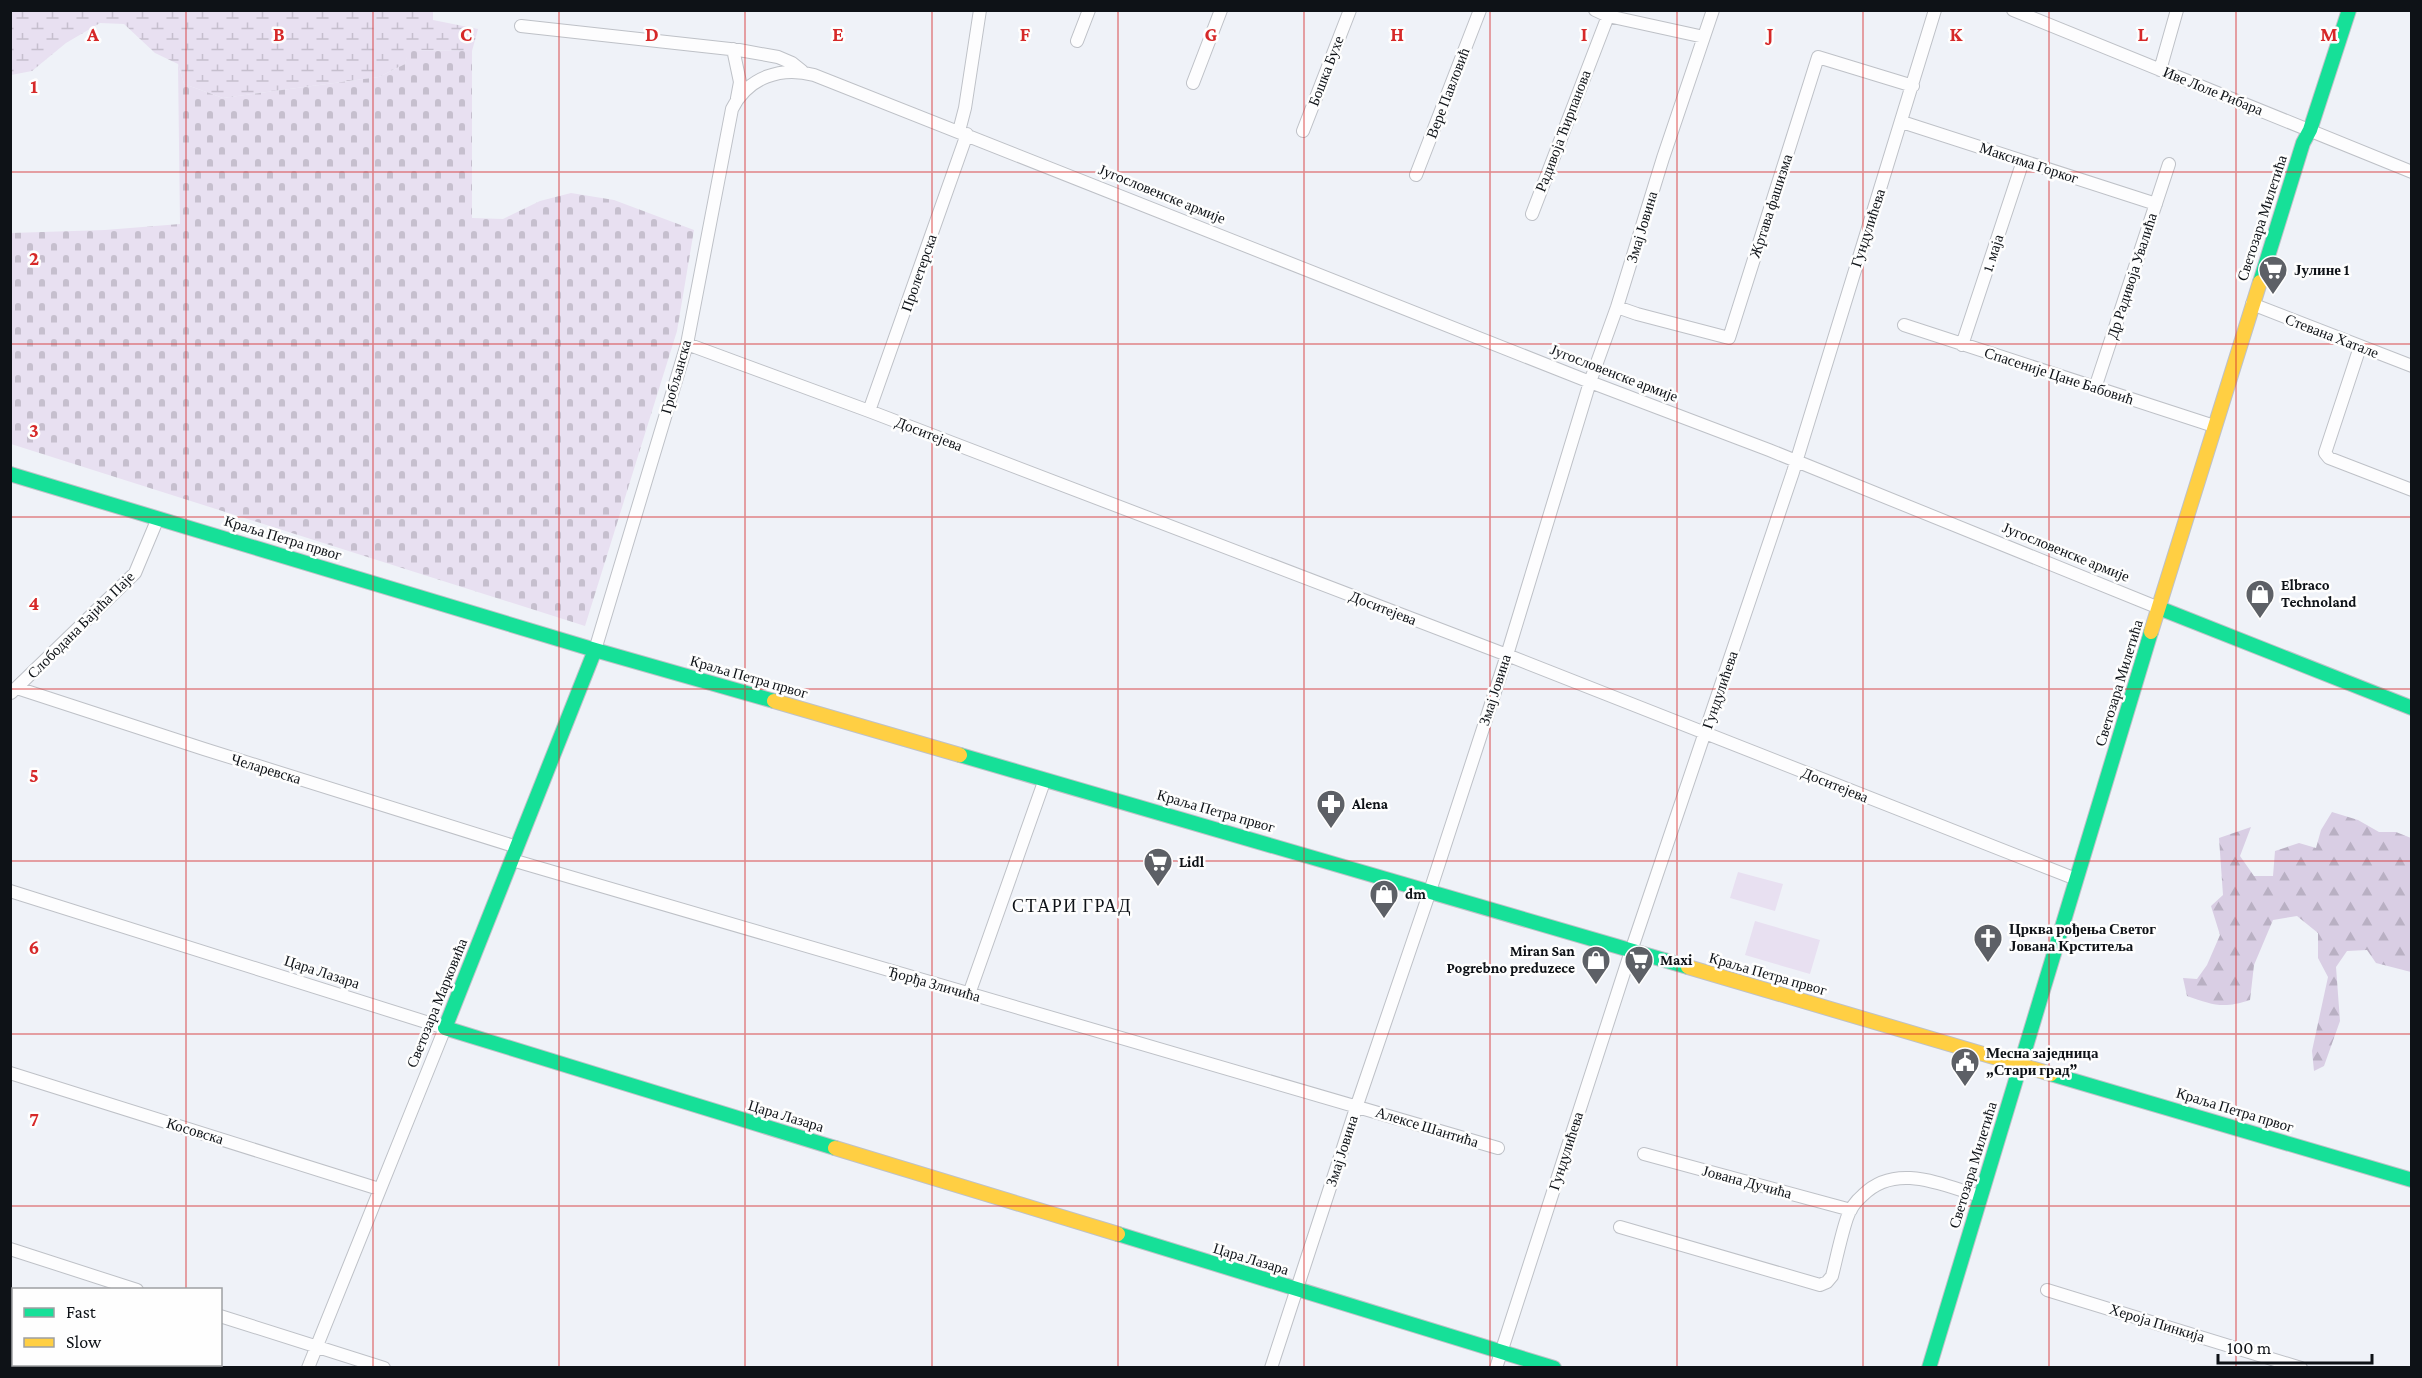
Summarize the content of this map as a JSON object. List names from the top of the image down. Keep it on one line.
{"streets":{"main road":["Југословенске армије","Светозара Милетића","Краља Петра првог","Цара Лазара","Светозара Марковића"],"street":["Бошка Бухе","Иве Лоле Рибара","Вере Павловић","Радивоја Ћирпанова","Максима Горког","Жртава фашизма","Змај Јовина","Гундулићева","1. маја","Пролетерска","Др Радивоја Увалића","Стевана Хатале","Спасеније Цане Бабовић","Гробљанска","Доситејева","Слободана Бајића Паје","Челаревска","Ђорђа Зличића","Алексе Шантића","Косовска","Јована Дучића","Хероја Пинкија"]},"crossings":[["Иве Лоле Рибара","Светозара Милетића"],["Максима Горког","Гундулићева"],["Максима Горког","1. маја"],["Максима Горког","Др Радивоја Увалића"],["Југословенске армије","Светозара Милетића"],["Југословенске армије","Змај Јовина"],["Југословенске армије","Гундулићева"],["Југословенске армије","Пролетерска"],["Југословенске армије","Гробљанска"],["Жртава фашизма","Змај Јовина"],["Жртава фашизма","Гундулићева"],["Светозара Милетића","Стевана Хатале"],["Светозара Милетића","Спасеније Цане Бабовић"],["Светозара Милетића","Доситејева"],["Светозара Милетића","Краља Петра првог"],["Змај Јовина","Доситејева"],["Змај Јовина","Краља Петра првог"],["Змај Јовина","Цара Лазара"],["Змај Јовина","Ђорђа Зличића"],["Змај Јовина","Алексе Шантића"],["Гундулићева","Доситејева"],["Гундулићева","Краља Петра првог"],["Гундулићева","Цара Лазара"],["1. маја","Спасеније Цане Бабовић"],["Пролетерска","Доситејева"],["Др Радивоја Увалића","Спасеније Цане Бабовић"],["Гробљанска","Доситејева"],["Гробљанска","Краља Петра првог"],["Гробљанска","Светозара Марковића"],["Краља Петра првог","Слободана Бајића Паје"],["Краља Петра првог","Светозара Марковића"],["Слободана Бајића Паје","Челаревска"],["Челаревска","Ђорђа Зличића"],["Челаревска","Светозара Марковића"],["Цара Лазара","Светозара Марковића"],["Ђорђа Зличића","Светозара Марковића"],["Ђорђа Зличића","Алексе Шантића"],["Светозара Марковића","Косовска"]],"districts":["СТАРИ ГРАД"],"places":{"supermarket":["Јулине 1","Lidl","Maxi"],"shop":["Elbraco Technoland","dm","Miran San Pogrebno preduzece"],"pharmacy":["Alena"],"church":["Црква рођења Светог Јована Крститеља"],"public building":["Месна заједница „Стари град”"]},"legend":["Fast","Slow"],"scale_bar":"100 m","grid":{"columns":["A","B","C","D","E","F","G","H","I","J","K","L","M"],"rows":["1","2","3","4","5","6","7"]}}
